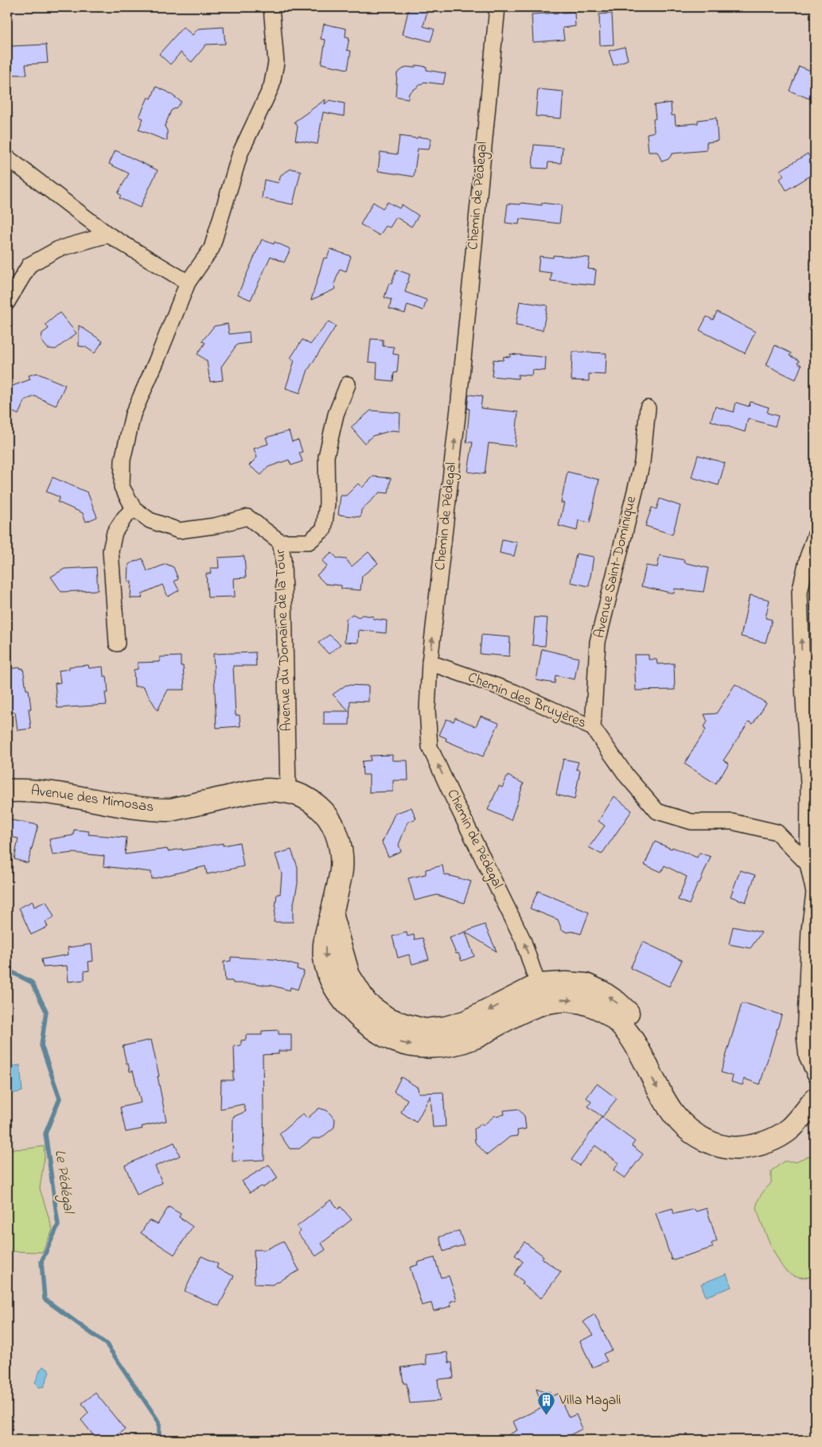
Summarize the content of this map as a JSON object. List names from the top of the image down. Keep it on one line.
{"streets":{"street":["Chemin de Pédegal","Avenue Saint-Dominique","Avenue du Domaine de la Tour","Chemin des Bruyères","Avenue des Mimosas"]},"crossings":[["Chemin de Pédegal","Chemin des Bruyères"],["Chemin de Pédegal","Avenue des Mimosas"],["Avenue Saint-Dominique","Chemin des Bruyères"],["Avenue du Domaine de la Tour","Avenue des Mimosas"]],"one_way":["Chemin de Pédegal"],"water":["Le Pédégal"],"places":{"building":["Villa Magali"]}}
